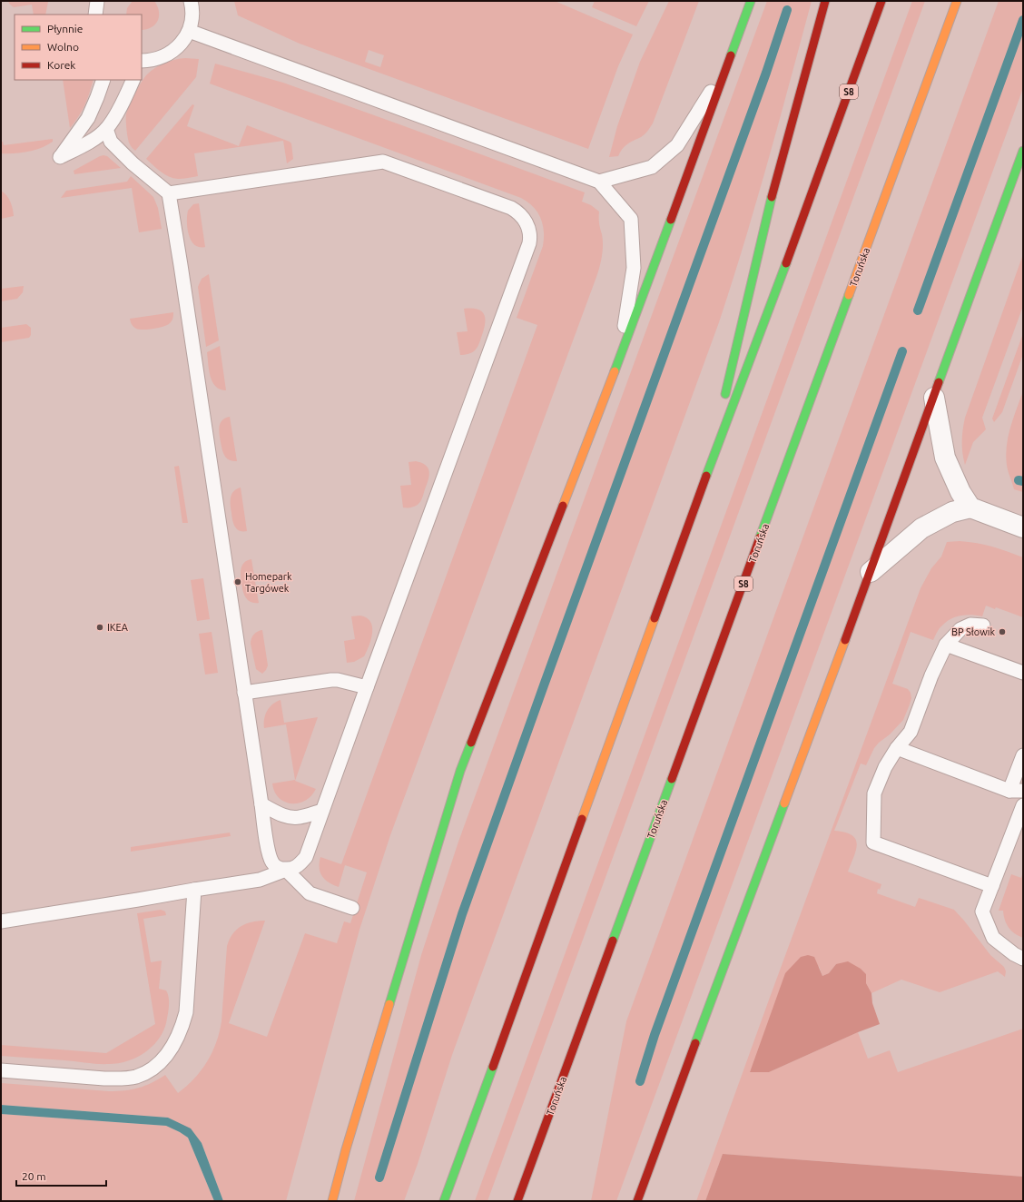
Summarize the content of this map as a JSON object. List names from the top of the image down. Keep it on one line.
{"streets":{"main road":["S8","Toruńska"]},"places":["Homepark Targówek","IKEA","BP Słowik"],"legend":["Płynnie","Wolno","Korek"],"scale_bar":"20 m"}
